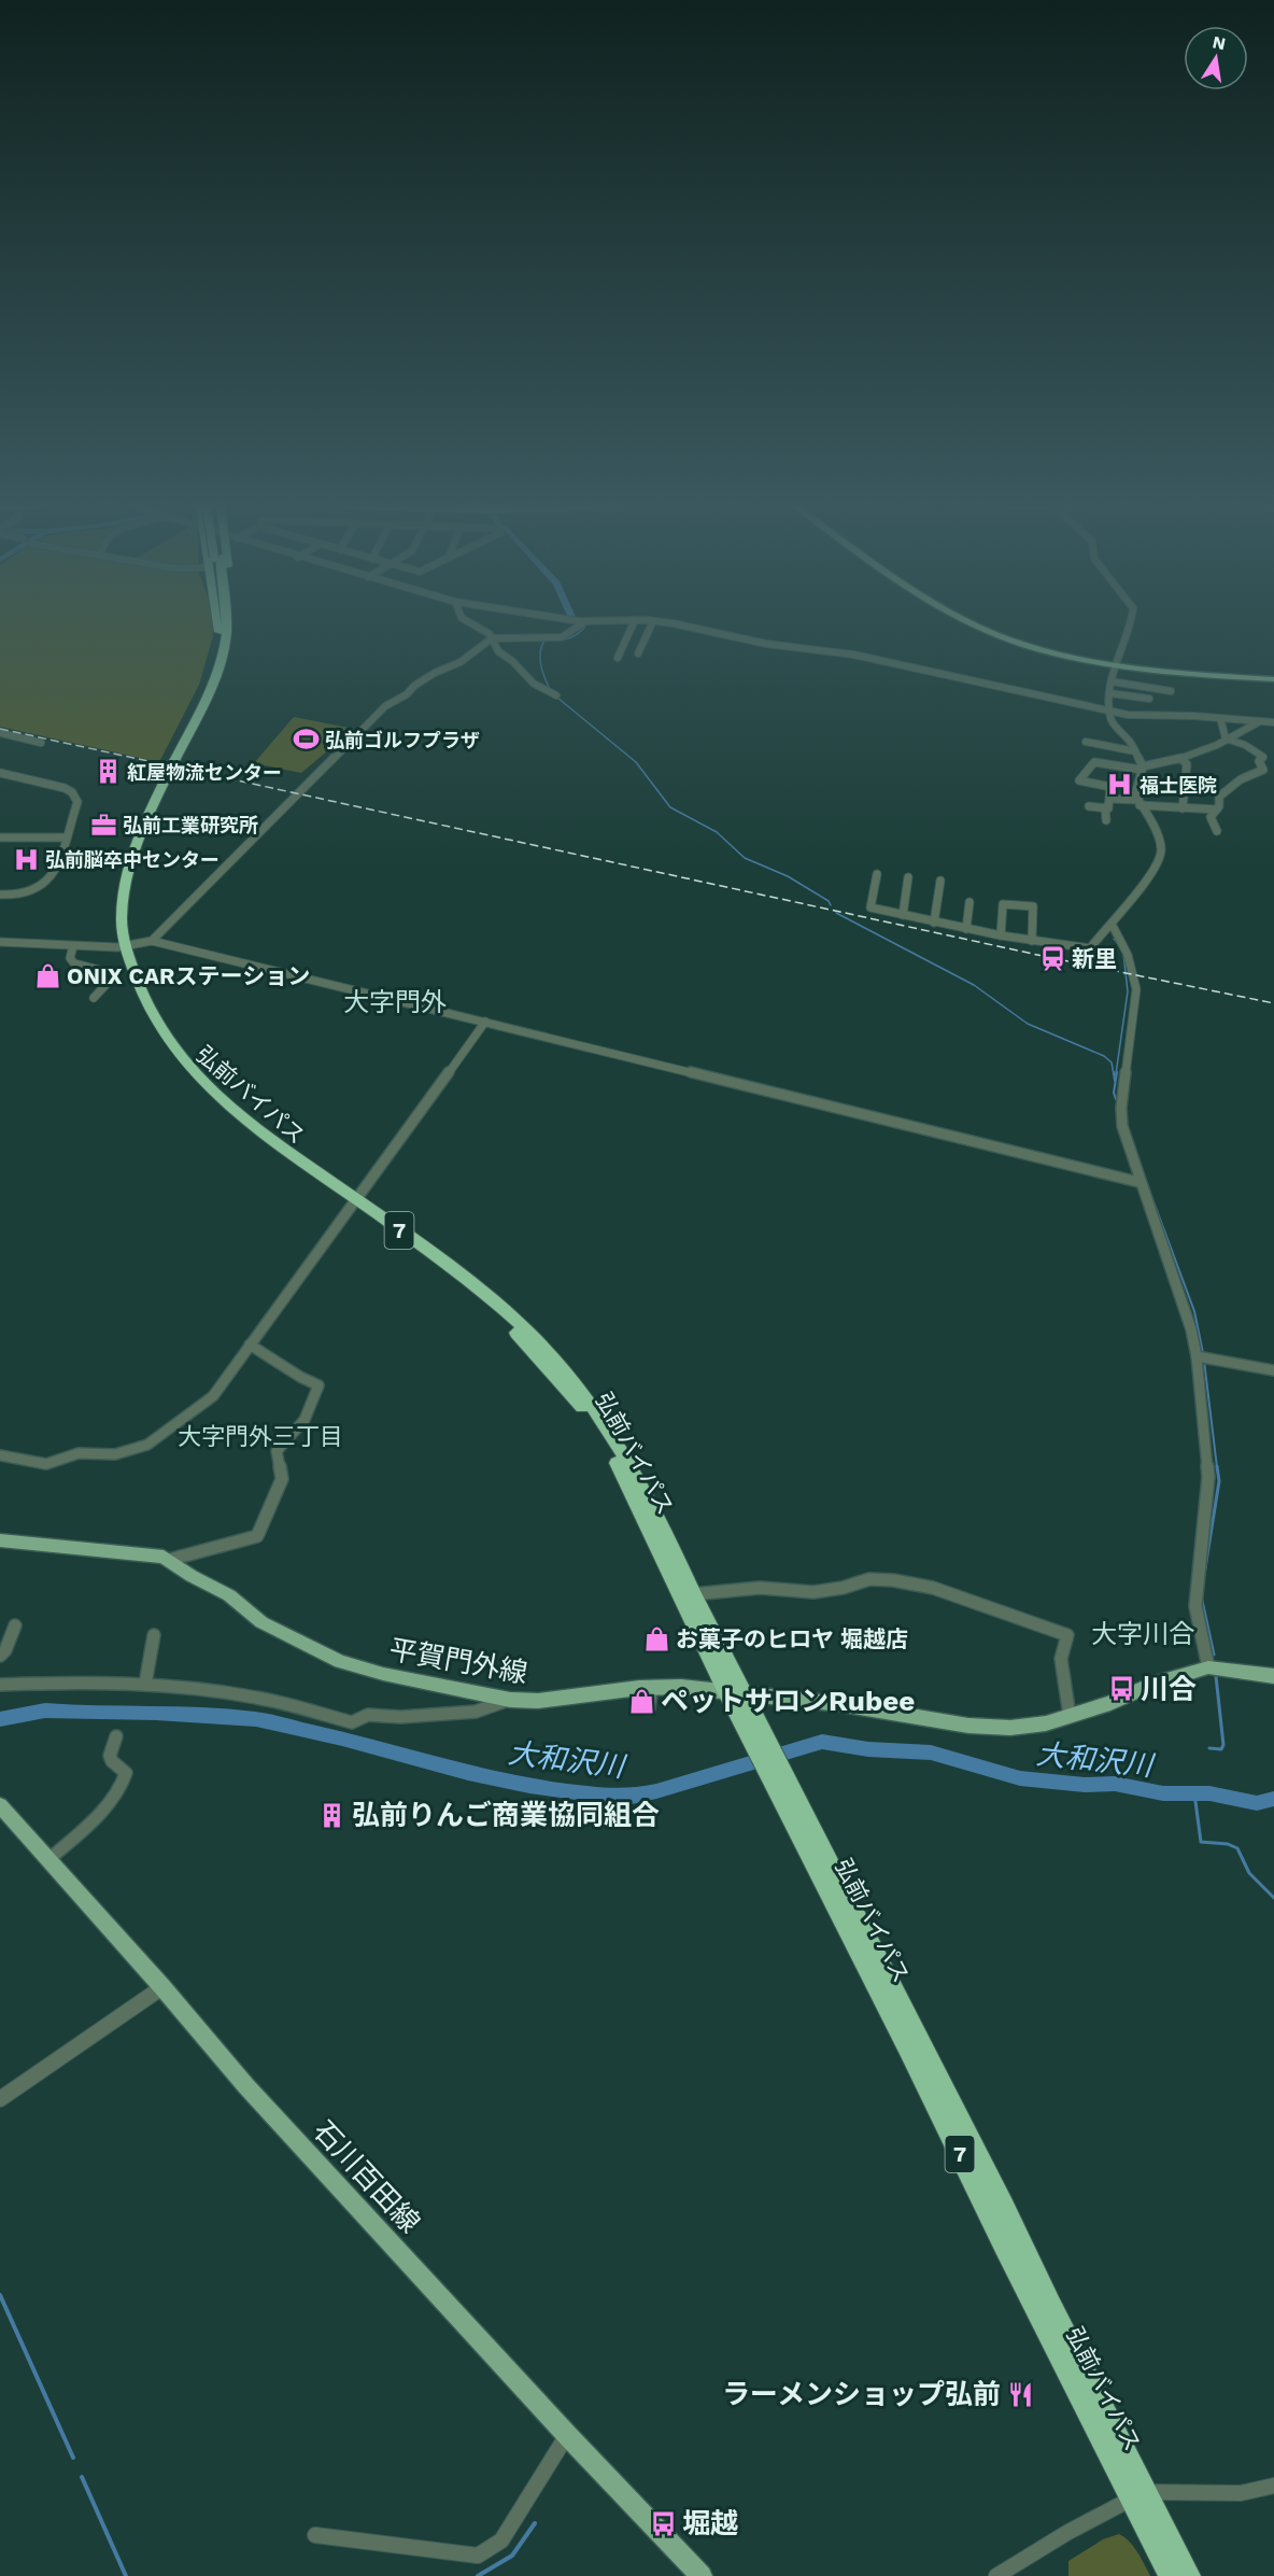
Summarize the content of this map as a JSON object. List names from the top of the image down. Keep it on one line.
{"streets":{"highway":["弘前バイパス","7"],"main road":["平賀門外線","石川百田線"]},"crossings":[["弘前バイパス","7"],["弘前バイパス","平賀門外線"]],"districts":["大字門外","大字門外三丁目","大字川合"],"water":["大和沢川"],"places":{"sports":["弘前ゴルフプラザ"],"building":["紅屋物流センター","弘前りんご商業協同組合"],"hospital":["福士医院","弘前脳卒中センター"],"office":["弘前工業研究所"],"station":["新里"],"shop":["ONIX CARステーション","お菓子のヒロヤ 堀越店","ペットサロンRubee"],"bus stop":["川合","堀越"],"restaurant":["ラーメンショップ弘前"]},"north":"top"}
